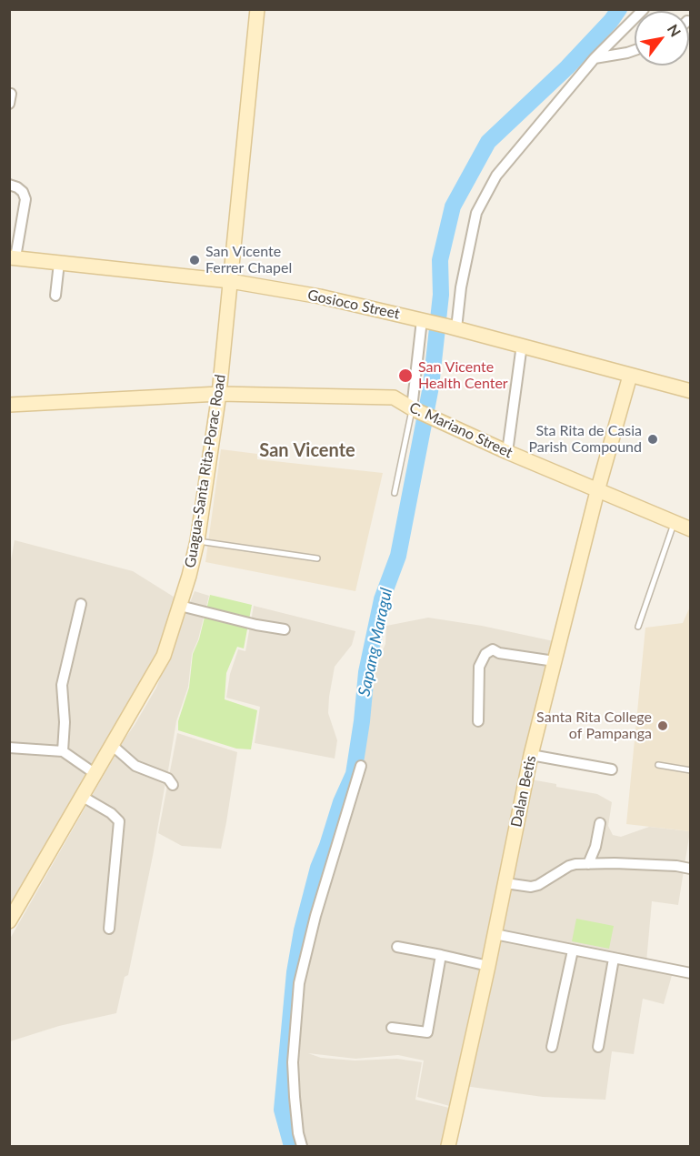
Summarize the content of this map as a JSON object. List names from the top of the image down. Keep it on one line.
{"streets":{"street":["Gosioco Street","C. Mariano Street","Guagua-Santa Rita-Porac Road","Dalan Betis"]},"crossings":[["Gosioco Street","Guagua-Santa Rita-Porac Road"],["Gosioco Street","Dalan Betis"],["C. Mariano Street","Guagua-Santa Rita-Porac Road"],["C. Mariano Street","Dalan Betis"]],"districts":["San Vicente"],"water":["Sapang Maragul"],"places":["San Vicente Ferrer Chapel","San Vicente Health Center","Sta Rita de Casia Parish Compound","Santa Rita College of Pampanga"],"north":"top right"}
